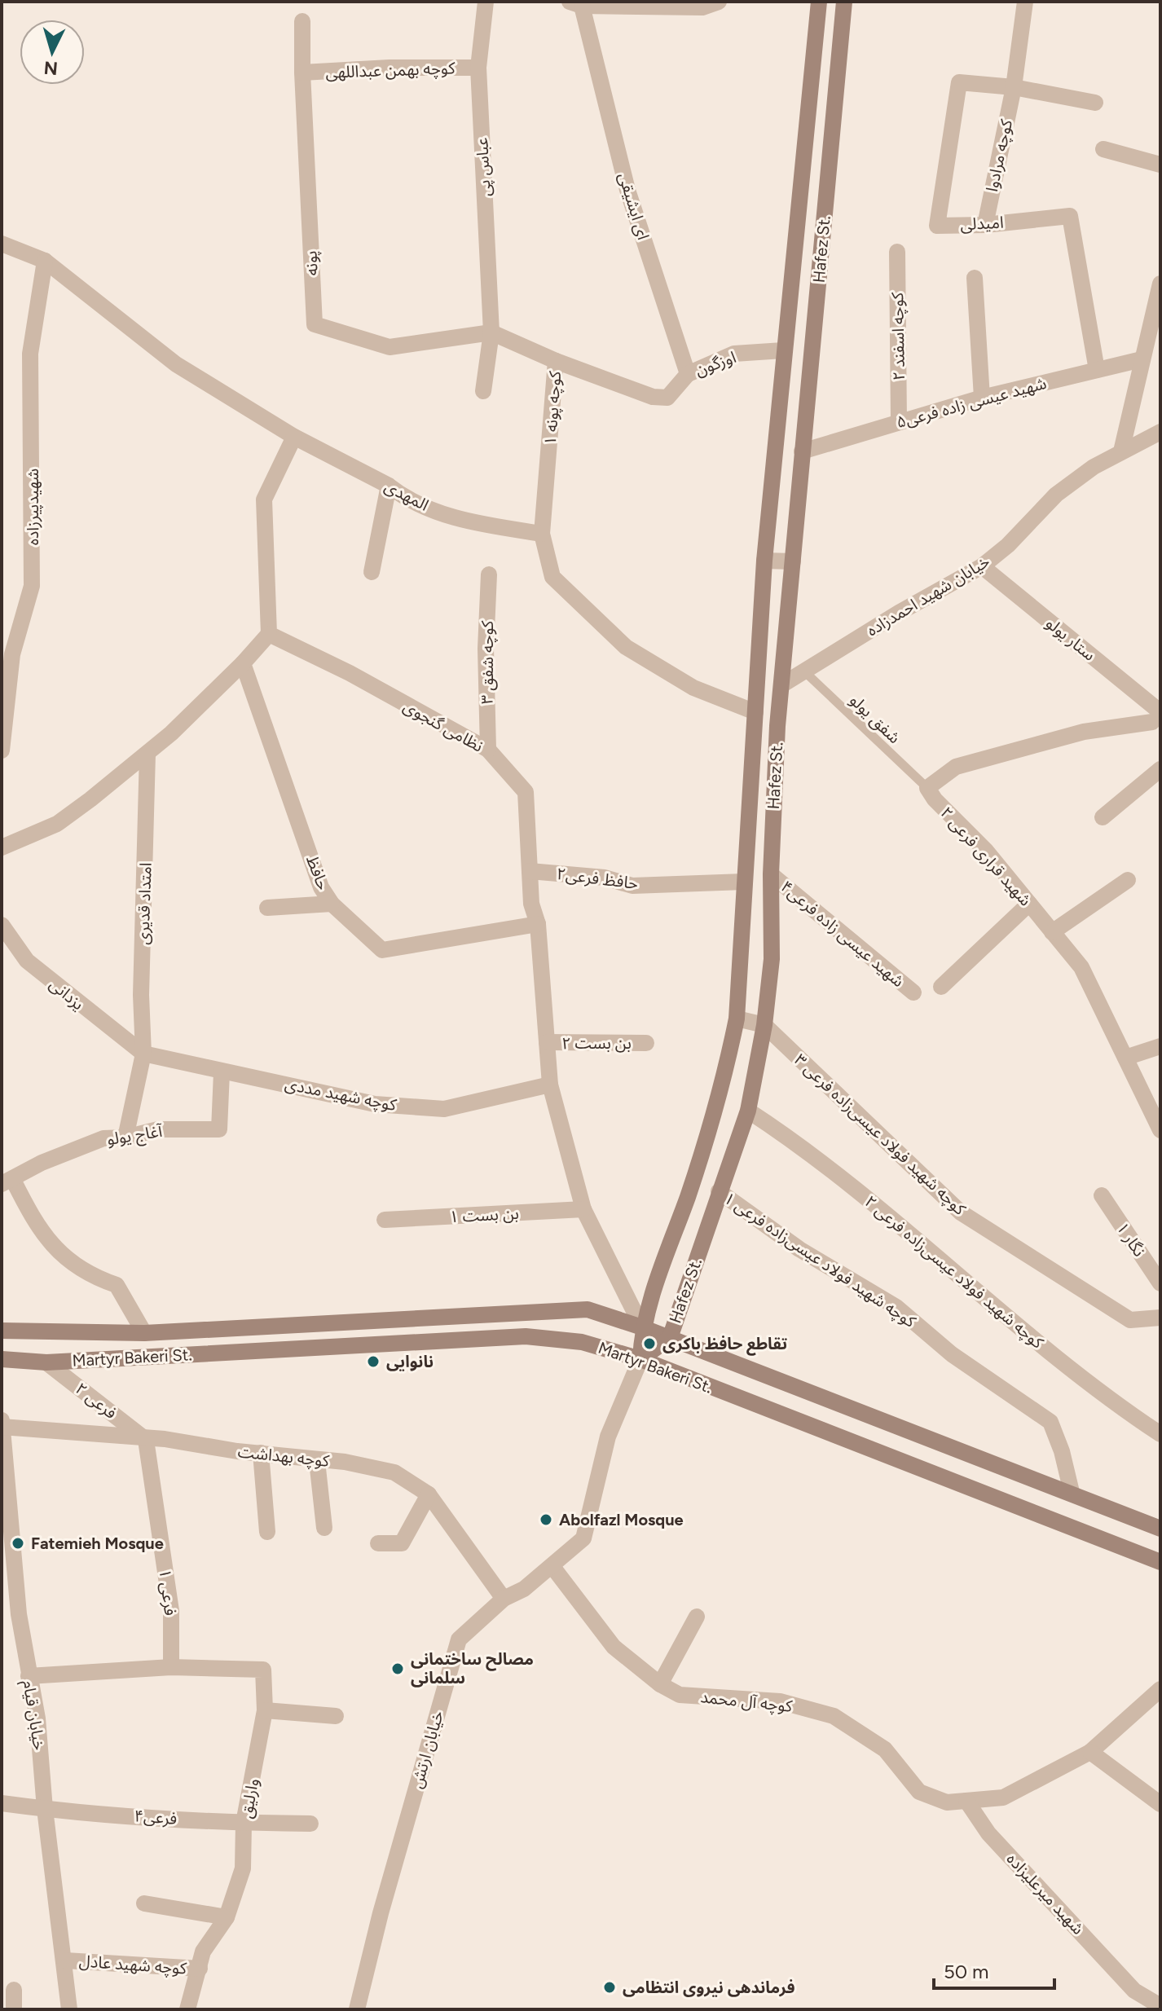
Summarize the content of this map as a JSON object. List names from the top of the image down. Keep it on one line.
{"streets":{"main road":["Hafez St.","Martyr Bakeri St."],"street":["کوچه بهمن عبداللهی","کوچه مرادوا","عباس پی","ای ایشیقی","امیدلی","پونه","کوچه اسفند ۲","اوزگون","شهید عیسی زاده فرعی۵","کوچه پونه ۱","المهدی","شهیدپیرزاده","خیابان شهید احمدزاده","ستار یولو","کوچه شفق ۳","نظامی گنجوی","شهید قراری فرعی ۲","حافظ","حافظ فرعی۲","امتداد قدیری","شهید عیسی زاده فرعی۴","یزدانی","بن بست ۲","کوچه شهید مددی","کوچه شهید فولاد عیسی‌زاده فرعی ۳","آغاج یولو","بن بست ۱","نگار ۱","کوچه شهید فولاد عیسی‌زاده فرعی ۱","کوچه شهید فولاد عیسی‌زاده فرعی ۲","فرعی ۲","کوچه بهداشت","فرعی ۱","کوچه آل محمد","خیابان قیام","خیابان ارتش","وارلیق","فرعی۴","شهید میرعلیزاده","کوچه شهید عادل"],"lane":["شفق یولو"]},"crossings":[["کوچه بهمن عبداللهی","عباس پی"],["کوچه بهمن عبداللهی","پونه"],["کوچه مرادوا","امیدلی"],["عباس پی","پونه"],["ای ایشیقی","اوزگون"],["ای ایشیقی","کوچه پونه ۱"],["امیدلی","شهید عیسی زاده فرعی۵"],["Hafez St.","اوزگون"],["Hafez St.","شهید عیسی زاده فرعی۵"],["Hafez St.","خیابان شهید احمدزاده"],["Hafez St.","حافظ فرعی۲"],["Hafez St.","شهید عیسی زاده فرعی۴"],["Hafez St.","کوچه شهید فولاد عیسی‌زاده فرعی ۳"],["Hafez St.","کوچه شهید فولاد عیسی‌زاده فرعی ۱"],["Hafez St.","کوچه شهید فولاد عیسی‌زاده فرعی ۲"],["Hafez St.","Martyr Bakeri St."],["Hafez St.","خیابان ارتش"],["کوچه اسفند ۲","شهید عیسی زاده فرعی۵"],["اوزگون","کوچه پونه ۱"],["کوچه پونه ۱","المهدی"],["المهدی","شهیدپیرزاده"],["خیابان شهید احمدزاده","ستار یولو"],["خیابان شهید احمدزاده","شفق یولو"],["کوچه شفق ۳","نظامی گنجوی"],["شفق یولو","شهید قراری فرعی ۲"],["نظامی گنجوی","حافظ"],["نظامی گنجوی","حافظ فرعی۲"],["نظامی گنجوی","بن بست ۲"],["نظامی گنجوی","کوچه شهید مددی"],["امتداد قدیری","یزدانی"],["امتداد قدیری","کوچه شهید مددی"],["امتداد قدیری","آغاج یولو"],["یزدانی","کوچه شهید مددی"],["کوچه شهید مددی","آغاج یولو"],["کوچه شهید فولاد عیسی‌زاده فرعی ۱","Martyr Bakeri St."],["Martyr Bakeri St.","فرعی ۲"],["Martyr Bakeri St.","خیابان ارتش"],["فرعی ۲","کوچه بهداشت"],["فرعی ۲","فرعی ۱"],["کوچه بهداشت","فرعی ۱"],["کوچه بهداشت","خیابان قیام"],["کوچه بهداشت","خیابان ارتش"],["فرعی ۱","وارلیق"],["کوچه آل محمد","خیابان ارتش"],["کوچه آل محمد","شهید میرعلیزاده"],["خیابان قیام","فرعی۴"],["خیابان قیام","کوچه شهید عادل"],["وارلیق","فرعی۴"],["وارلیق","کوچه شهید عادل"]],"places":["تقاطع حافظ باکری","نانوایی","Abolfazl Mosque","Fatemieh Mosque","مصالح ساختمانی سلمانی","فرماندهی نیروی انتظامی"],"scale_bar":"50 m","north":"bottom"}
